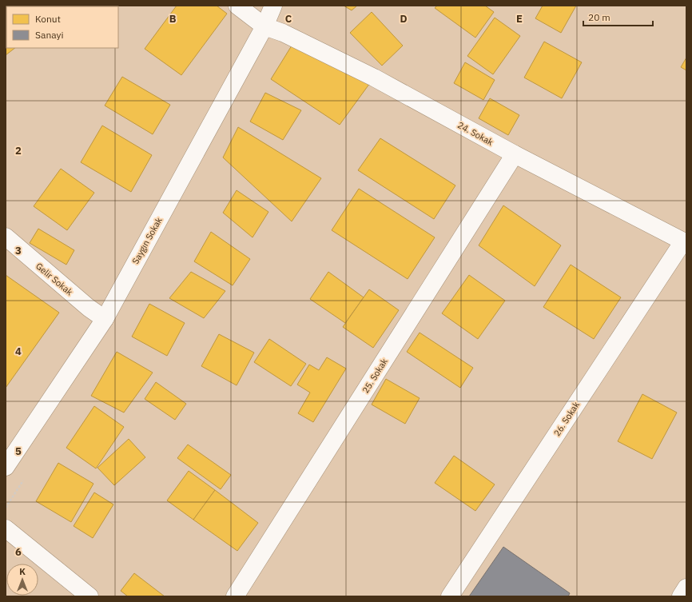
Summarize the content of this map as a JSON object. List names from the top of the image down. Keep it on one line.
{"streets":{"street":["24. Sokak","Saygın Sokak","Gelir Sokak","25. Sokak","26. Sokak"]},"crossings":[["24. Sokak","Saygın Sokak"],["24. Sokak","25. Sokak"],["24. Sokak","26. Sokak"],["Saygın Sokak","Gelir Sokak"]],"legend":["Konut","Sanayi"],"scale_bar":"20 m","north":"top","grid":{"columns":["B","C","D","E"],"rows":["2","3","4","5","6"]}}
